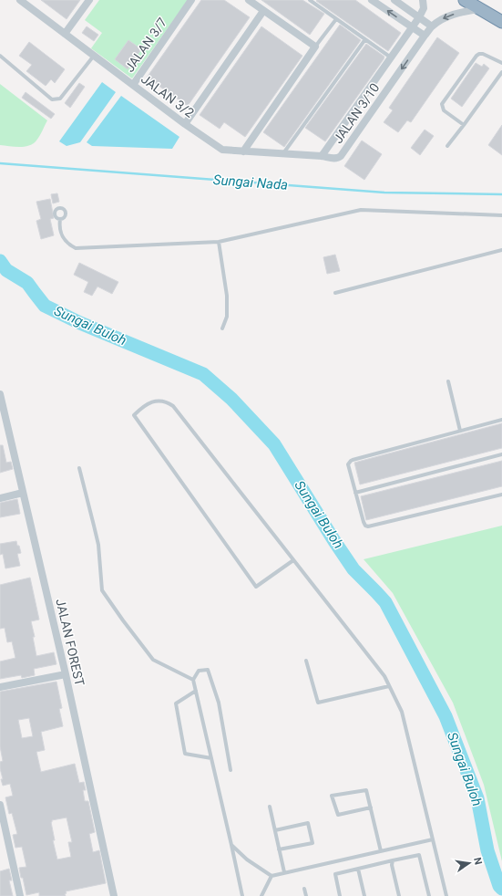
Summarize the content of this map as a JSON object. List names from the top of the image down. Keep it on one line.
{"streets":{"street":["JALAN 3/7","JALAN 3/2","JALAN 3/10","JALAN FOREST"]},"crossings":[["JALAN 3/7","JALAN 3/2"],["JALAN 3/2","JALAN 3/10"]],"water":["Sungai Nada","Sungai Buloh"],"north":"right"}
